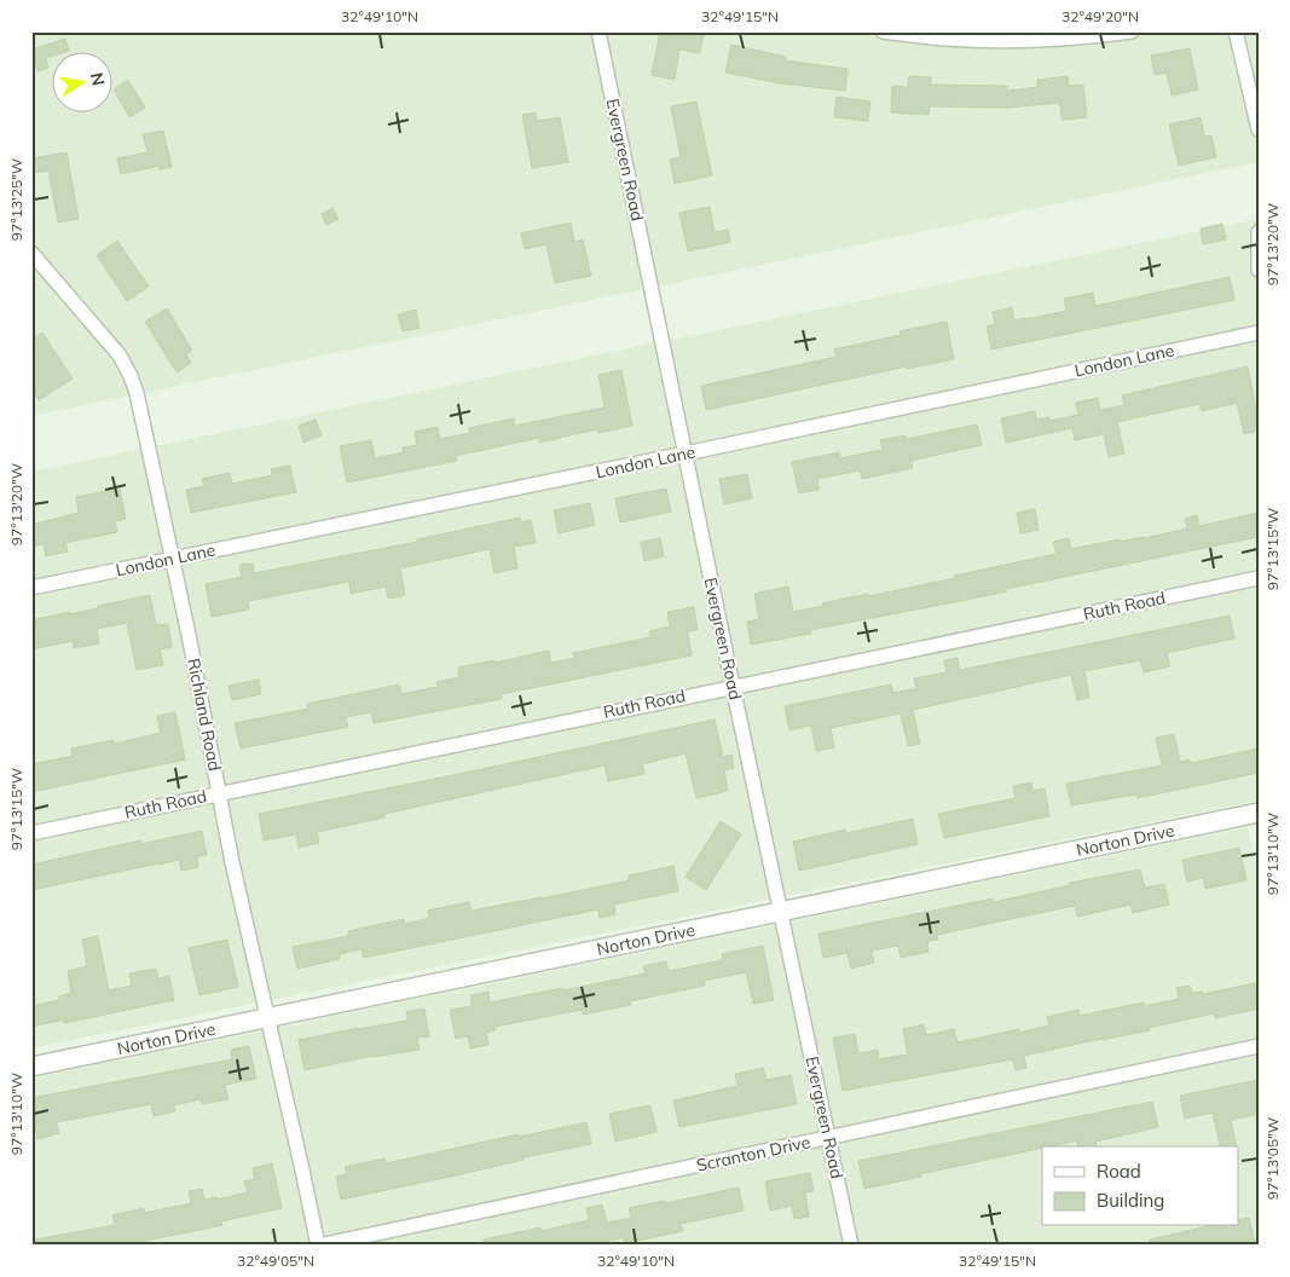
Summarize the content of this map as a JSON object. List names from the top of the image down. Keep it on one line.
{"streets":{"street":["Evergreen Road","London Lane","Ruth Road","Richland Road","Norton Drive","Scranton Drive"]},"crossings":[["Evergreen Road","London Lane"],["Evergreen Road","Ruth Road"],["Evergreen Road","Norton Drive"],["Evergreen Road","Scranton Drive"],["London Lane","Richland Road"],["Ruth Road","Richland Road"],["Richland Road","Norton Drive"],["Richland Road","Scranton Drive"]],"legend":["Road","Building"],"north":"right","coordinates":["32°49'10\"N","32°49'15\"N","32°49'20\"N","97°13'25\"W","97°13'20\"W","97°13'15\"W","97°13'10\"W","97°13'05\"W","32°49'05\"N"]}
